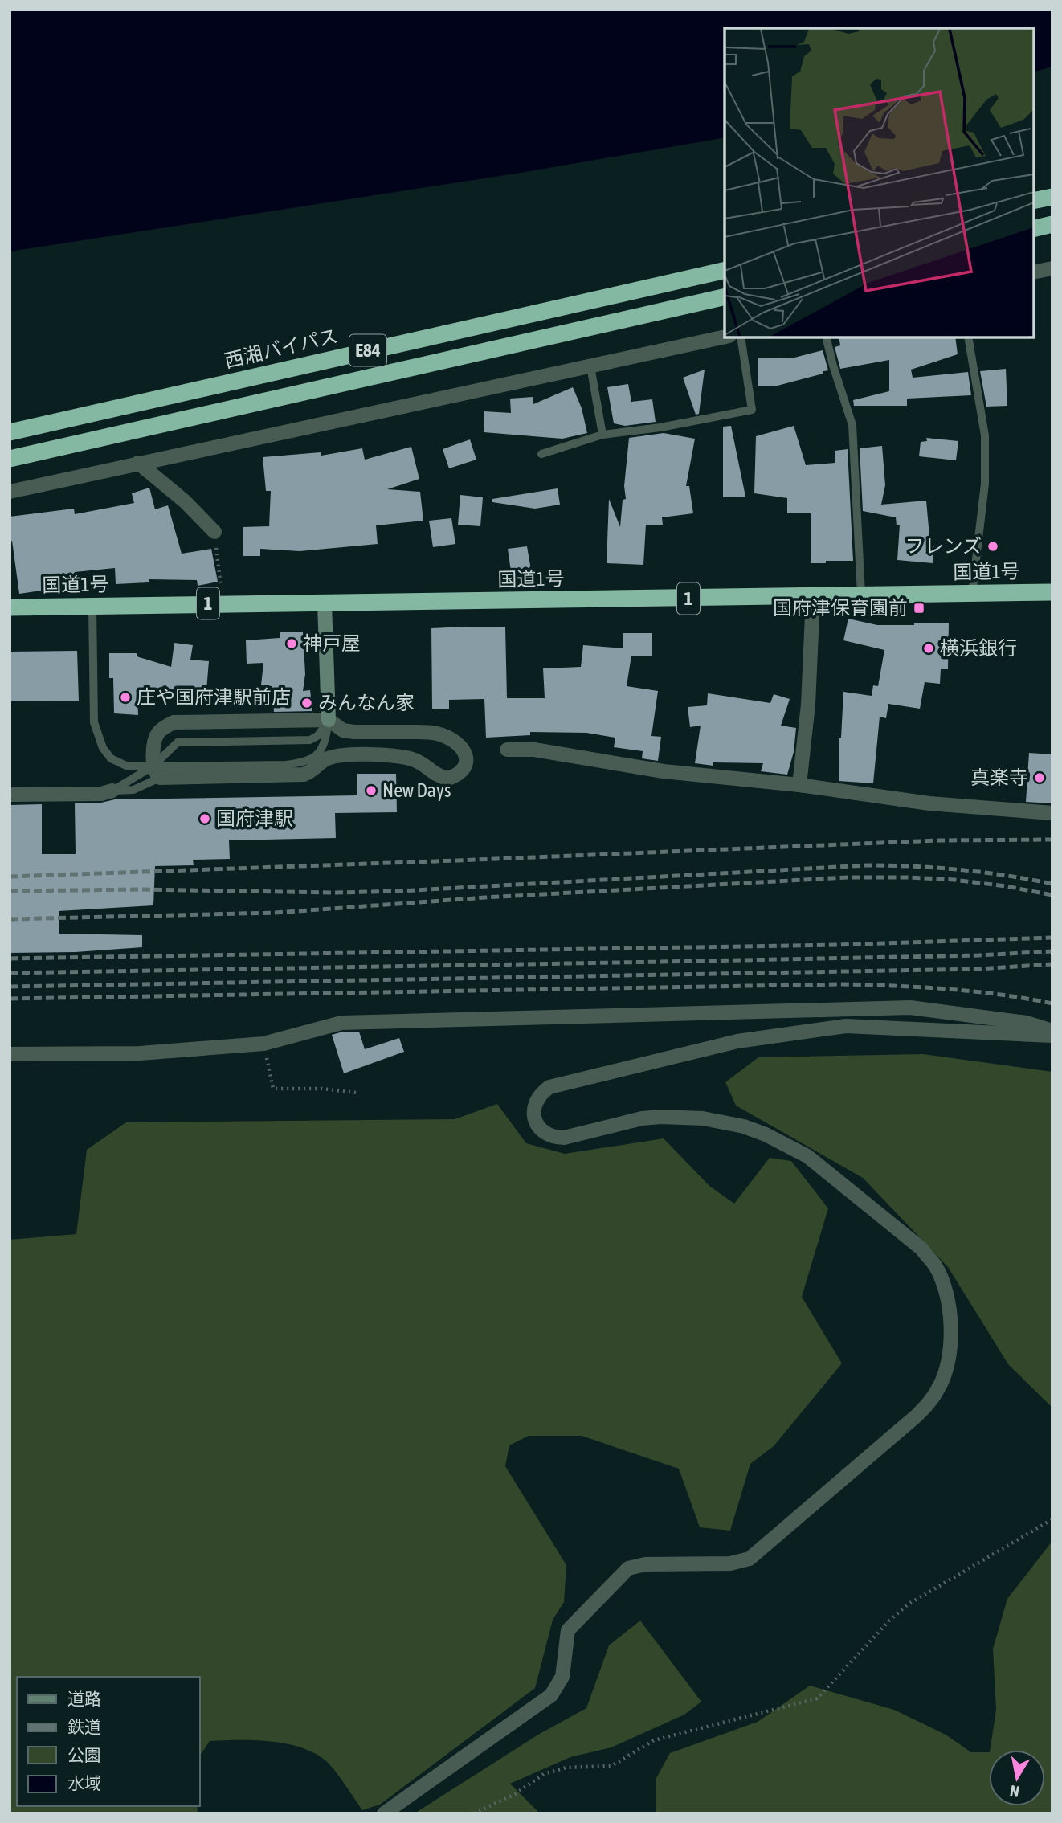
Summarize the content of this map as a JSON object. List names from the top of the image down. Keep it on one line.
{"streets":{"highway":["西湘バイパス","E84","国道1号","1"]},"places":{"other":["フレンズ","神戸屋","横浜銀行","庄や国府津駅前店","みんなん家","真楽寺","New Days","国府津駅"],"transit":["国府津保育園前"]},"legend":["道路","鉄道","公園","水域"],"north":"bottom"}
